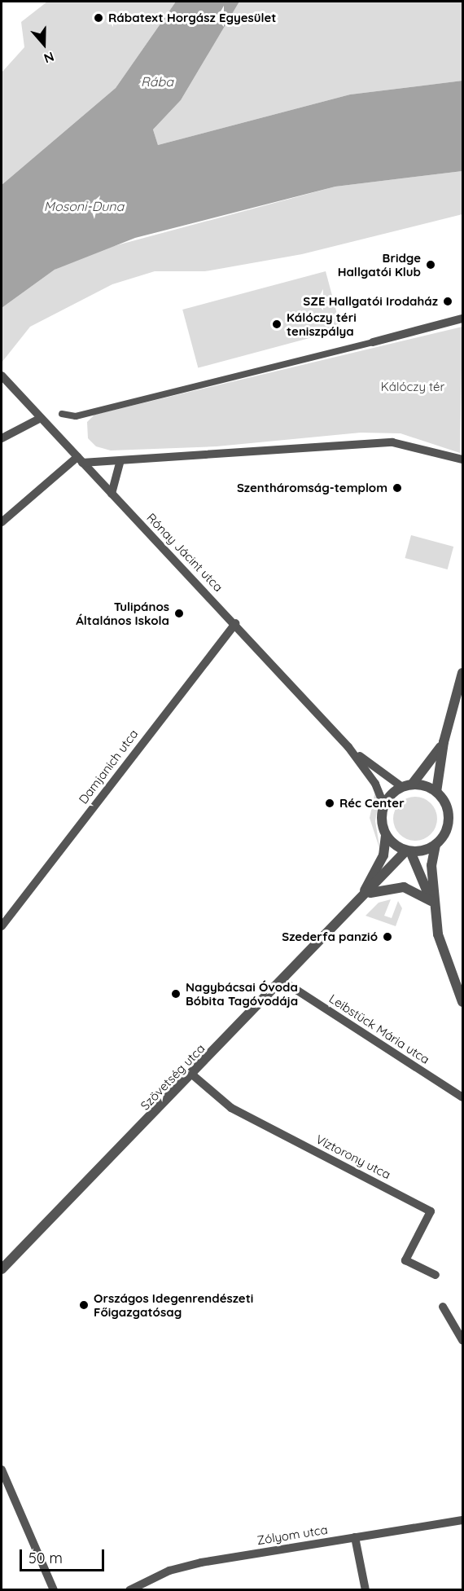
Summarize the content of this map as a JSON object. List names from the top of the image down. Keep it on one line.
{"streets":{"street":["Rónay Jácint utca","Damjanich utca","Leibstück Mária utca","Szövetség utca","Víztorony utca","Zólyom utca"]},"crossings":[["Rónay Jácint utca","Damjanich utca"],["Rónay Jácint utca","Szövetség utca"],["Leibstück Mária utca","Szövetség utca"],["Szövetség utca","Víztorony utca"]],"water":["Rába","Mosoni-Duna"],"parks":["Kálóczy tér"],"places":["Rábatext Horgász Egyesület","Bridge Hallgatói Klub","SZE Hallgatói Irodaház","Kálóczy téri teniszpálya","Szentháromság-templom","Tulipános Általános Iskola","Réc Center","Szederfa panzió","Nagybácsai Óvoda Bóbita Tagóvodája","Országos Idegenrendészeti Főigazgatósag"],"scale_bar":"50 m","north":"bottom"}
